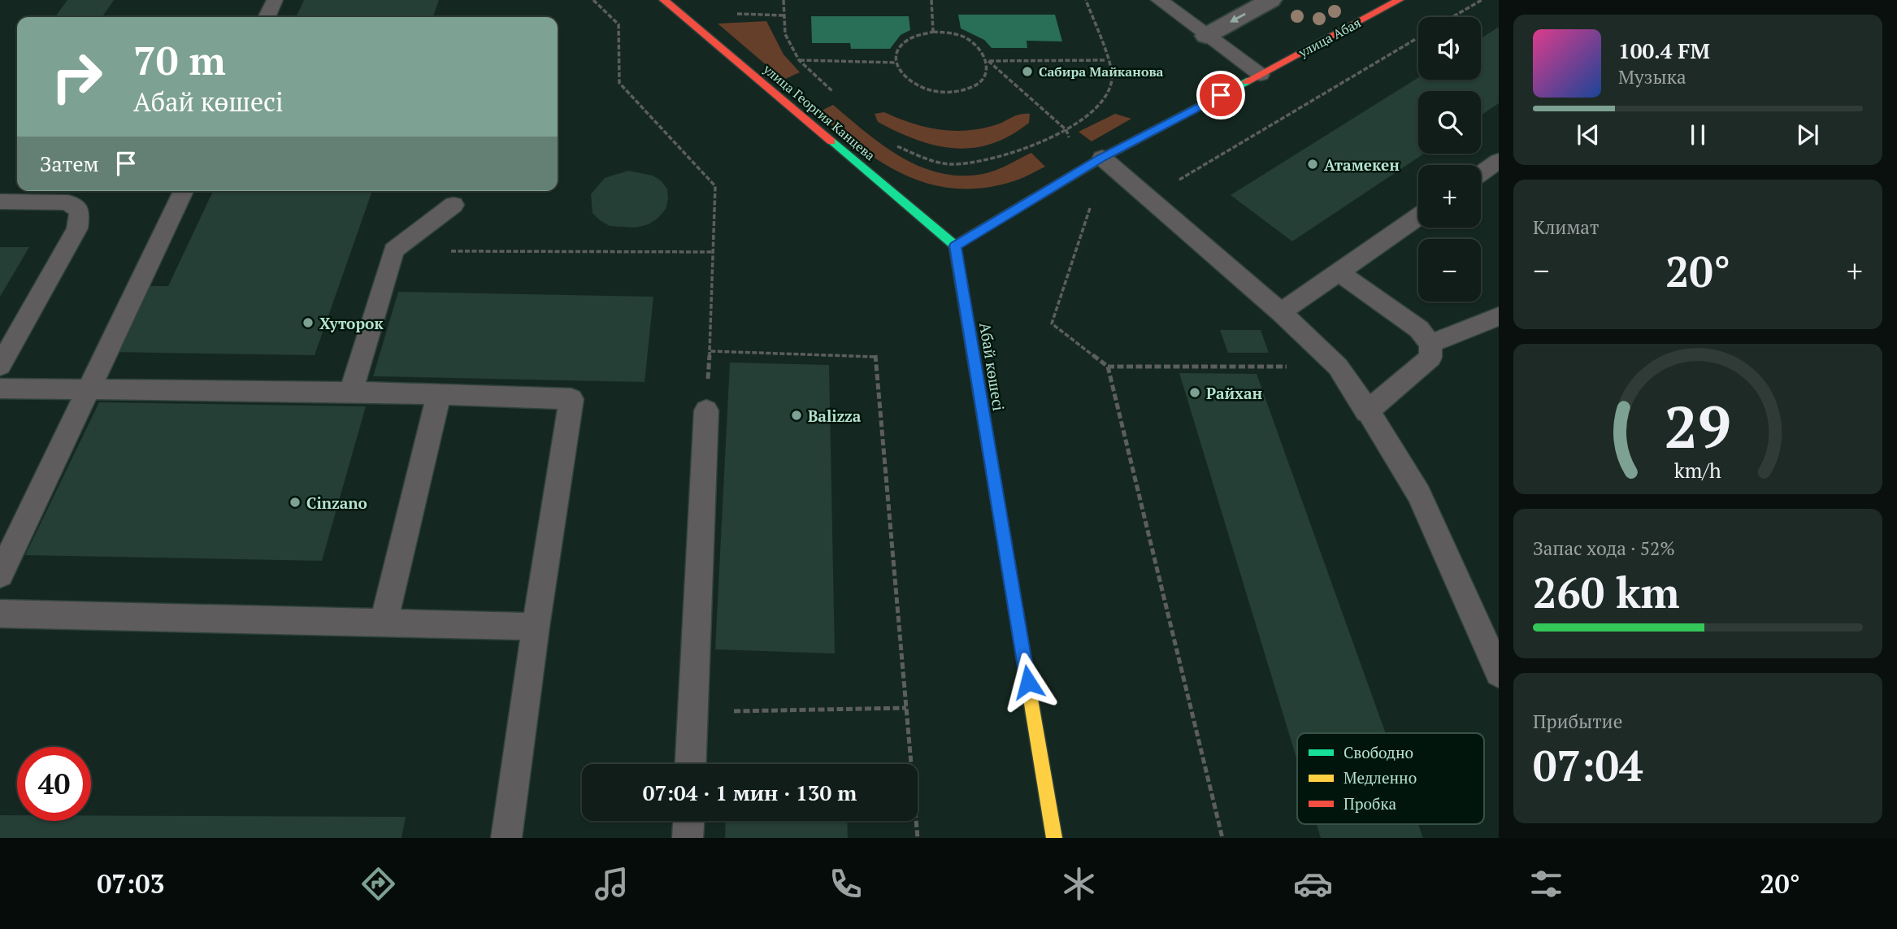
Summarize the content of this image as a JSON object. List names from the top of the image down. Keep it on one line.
{"streets":{"street":["улица Абая","улица Георгия Канцева","Абай көшесі"]},"crossings":[["улица Георгия Канцева","Абай көшесі"]],"places":["Сабира Майканова","Атамекен","Хуторок","Райхан","Balizza","Cinzano"],"legend":["Свободно","Медленно","Пробка"],"page":{"map_buttons":["+","−"],"turn":["70 m","Абай көшесі"],"song":["100.4 FM","Музыка"],"then":"Затем","tile":["Климат",["Запас хода · 52%","260 km"],["Прибытие","07:04"]],"heat":["−","20°","+"],"limit":"40","trip":"07:04 · 1 мин · 130 m","tabs":["07:03","20°"],"gauge":["29","km/h"]}}
